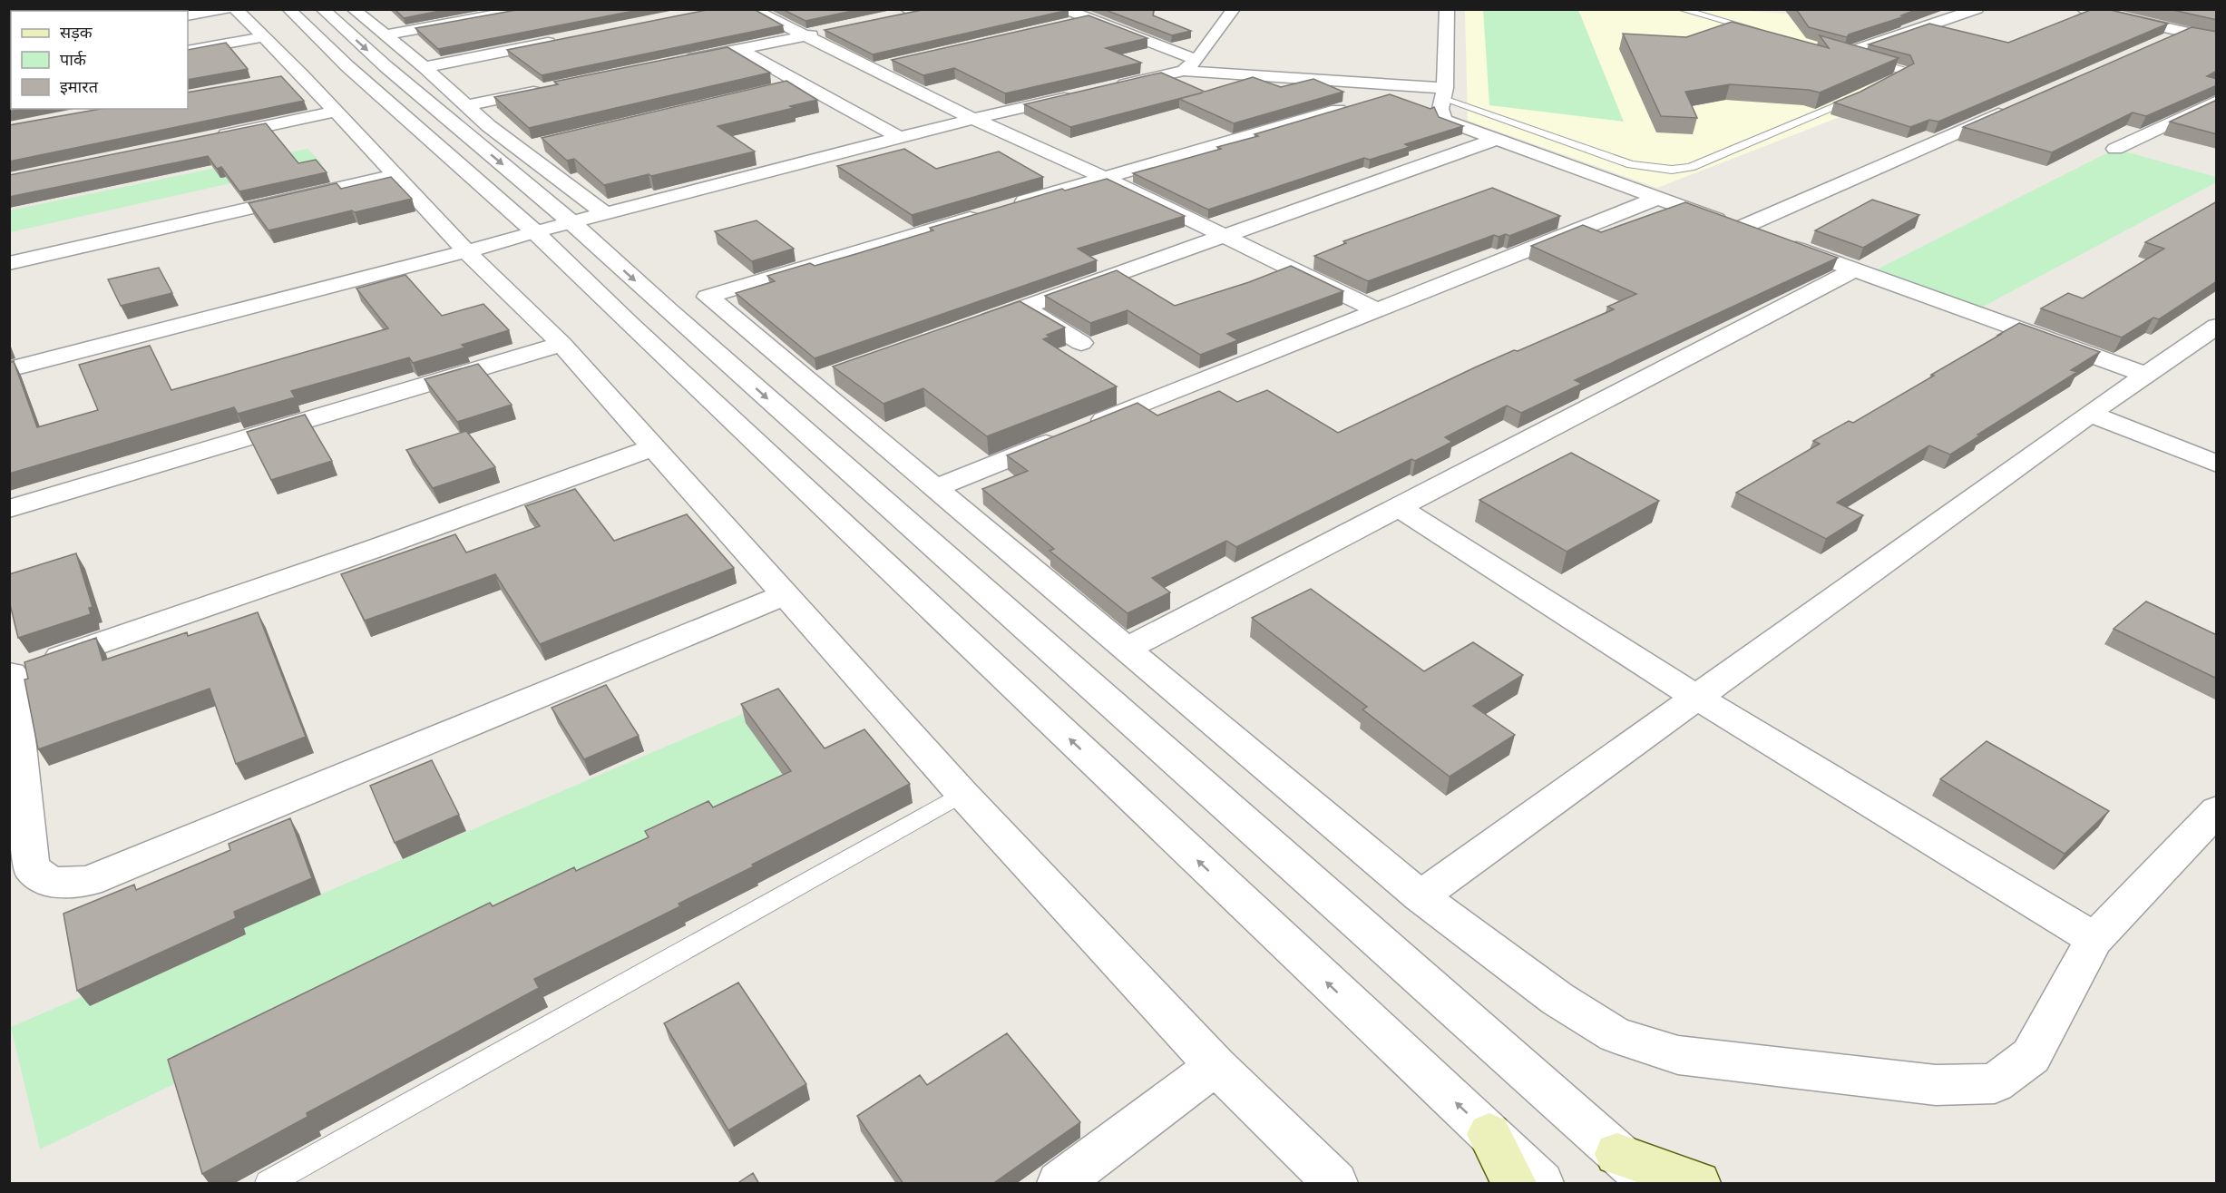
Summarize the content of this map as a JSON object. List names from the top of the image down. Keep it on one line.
{"legend":["सड़क","पार्क","इमारत"]}
